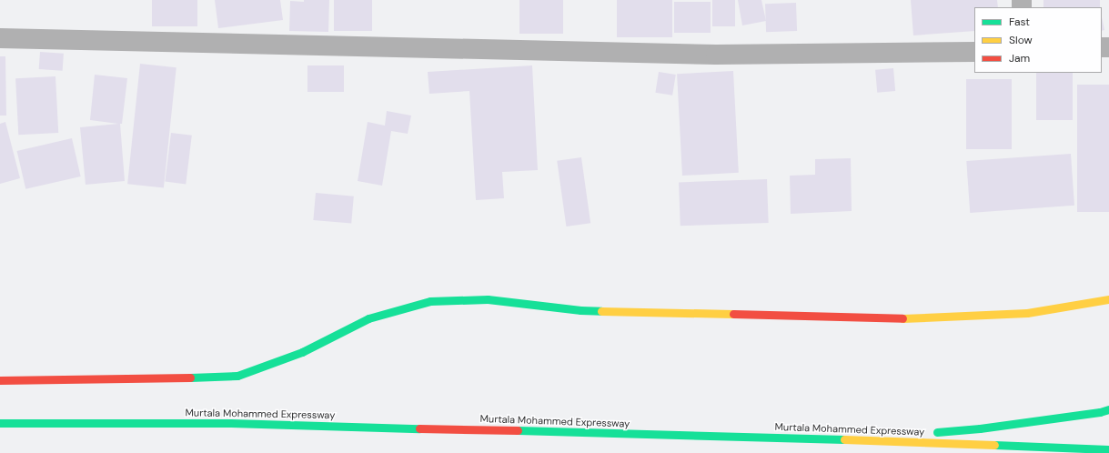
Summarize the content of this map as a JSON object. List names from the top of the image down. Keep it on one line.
{"streets":{"main road":["Murtala Mohammed Expressway"]},"legend":["Fast","Slow","Jam"]}
